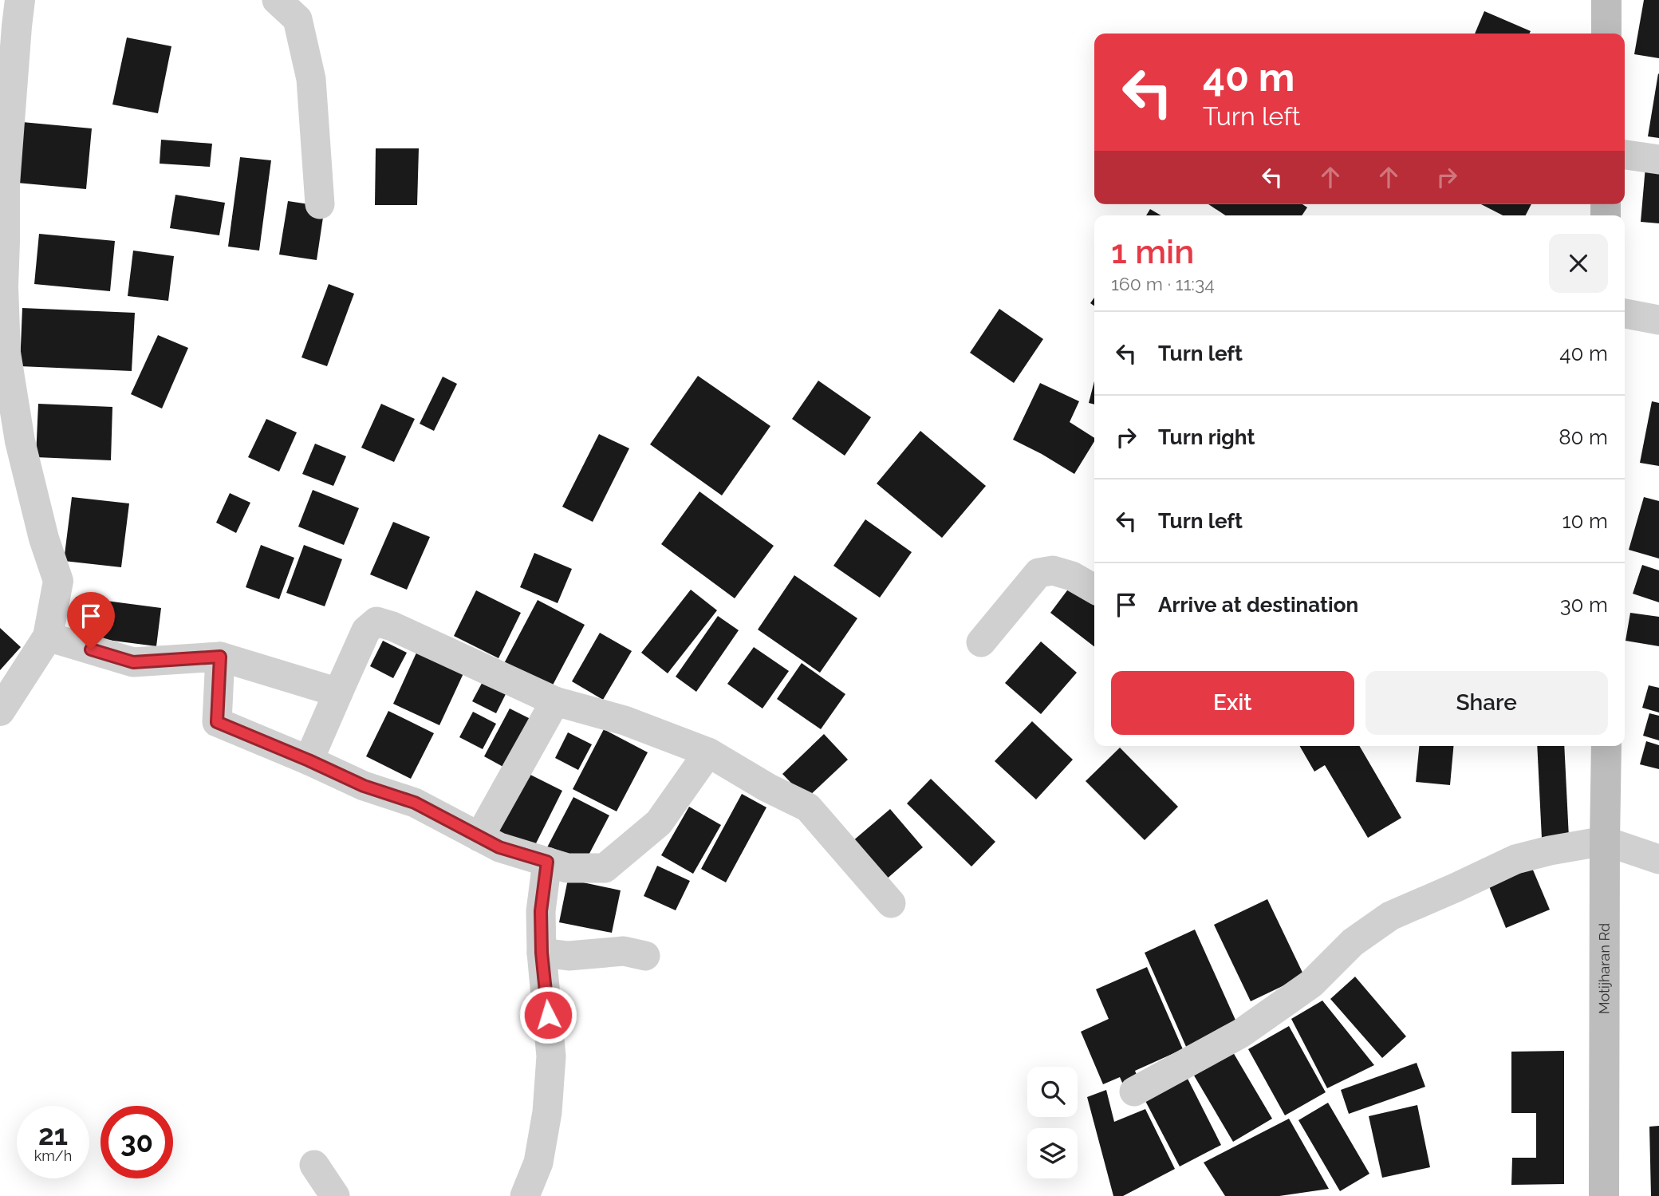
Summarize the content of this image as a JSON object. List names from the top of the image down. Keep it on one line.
{"streets":{"main road":["Motijharan Rd"]},"page":{"turn":["40 m","Turn left"],"heading":["1 min","160 m · 11:34"],"list":[{"name":"Turn left","value":"40 m"},{"name":"Turn right","value":"80 m"},{"name":"Turn left","value":"10 m"},{"name":"Arrive at destination","value":"30 m"}],"buttons":["Exit","Share"],"speed":"21 km/h","limit":"30"}}
